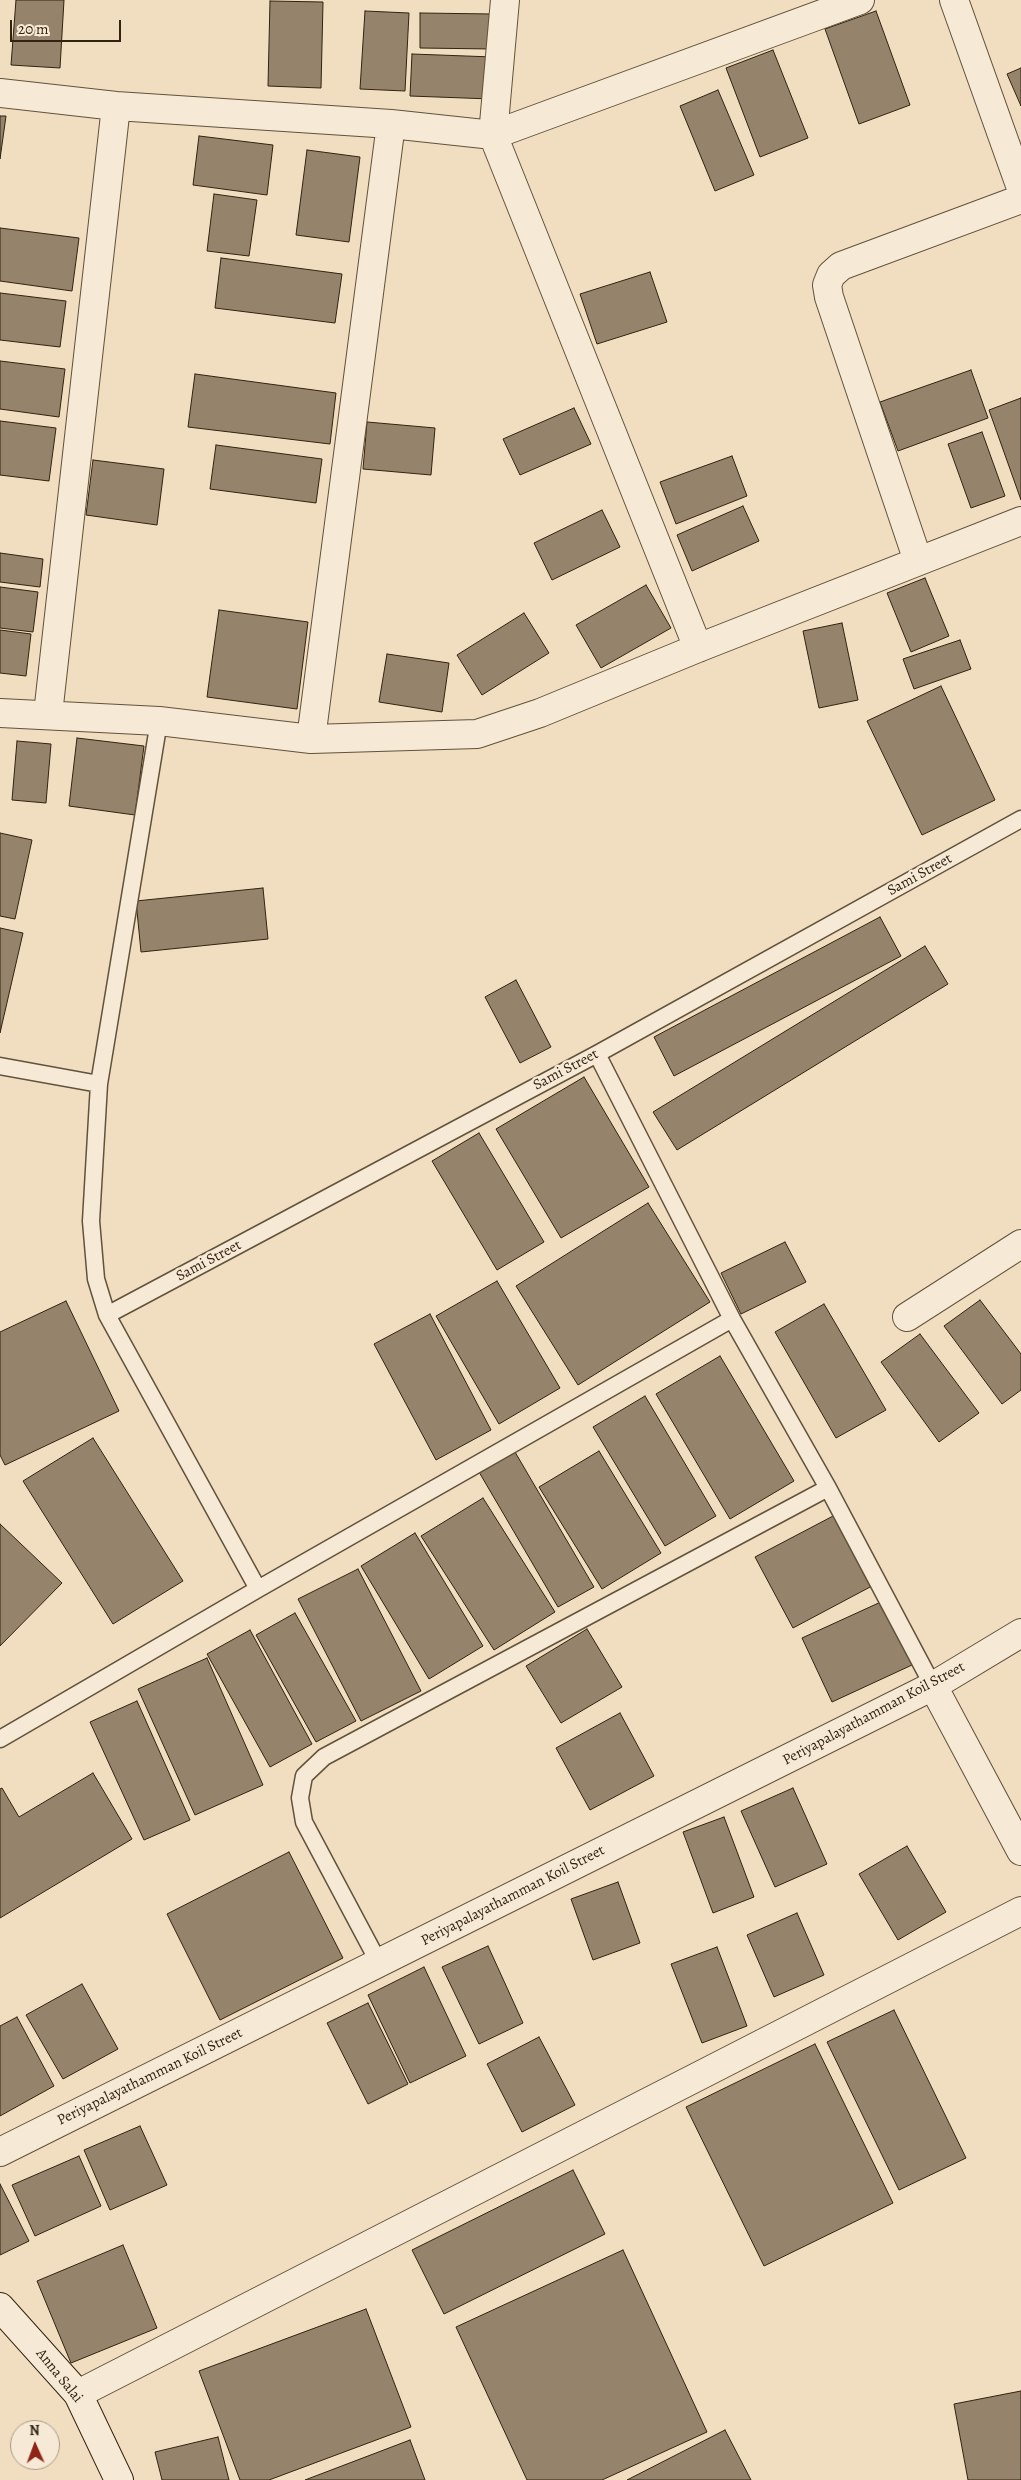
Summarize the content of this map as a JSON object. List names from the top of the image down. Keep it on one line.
{"streets":{"street":["Periyapalayathamman Koil Street","Anna Salai"],"lane":["Sami Street"]},"scale_bar":"20 m","north":"top"}
